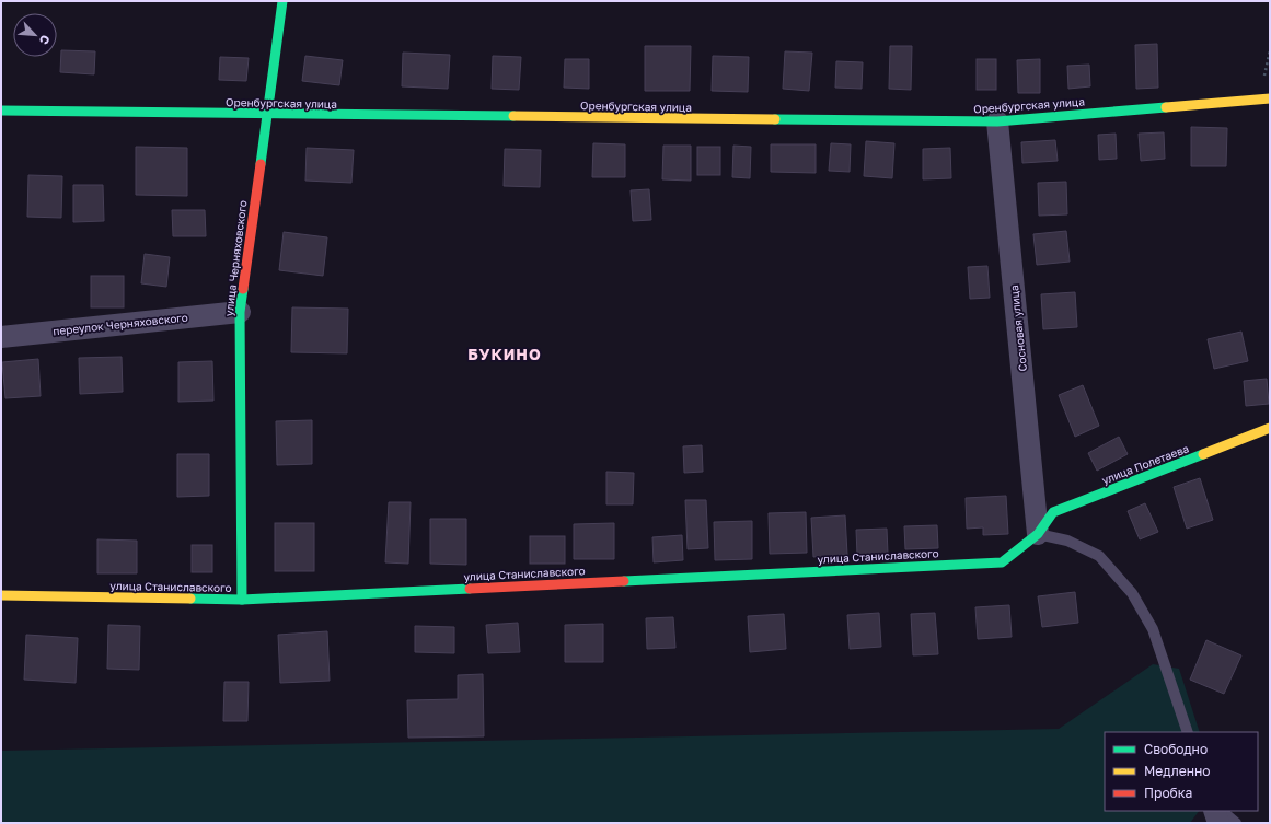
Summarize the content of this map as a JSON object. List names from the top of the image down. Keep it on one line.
{"streets":{"street":["Оренбургская улица","улица Черняховского","переулок Черняховского","Сосновая улица","улица Полетаева","улица Станиславского"]},"crossings":[["Оренбургская улица","улица Черняховского"],["Оренбургская улица","Сосновая улица"],["улица Черняховского","переулок Черняховского"],["улица Черняховского","улица Станиславского"],["Сосновая улица","улица Полетаева"],["Сосновая улица","улица Станиславского"],["улица Полетаева","улица Станиславского"]],"districts":["БУКИНО"],"legend":["Свободно","Медленно","Пробка"],"north":"bottom right"}
